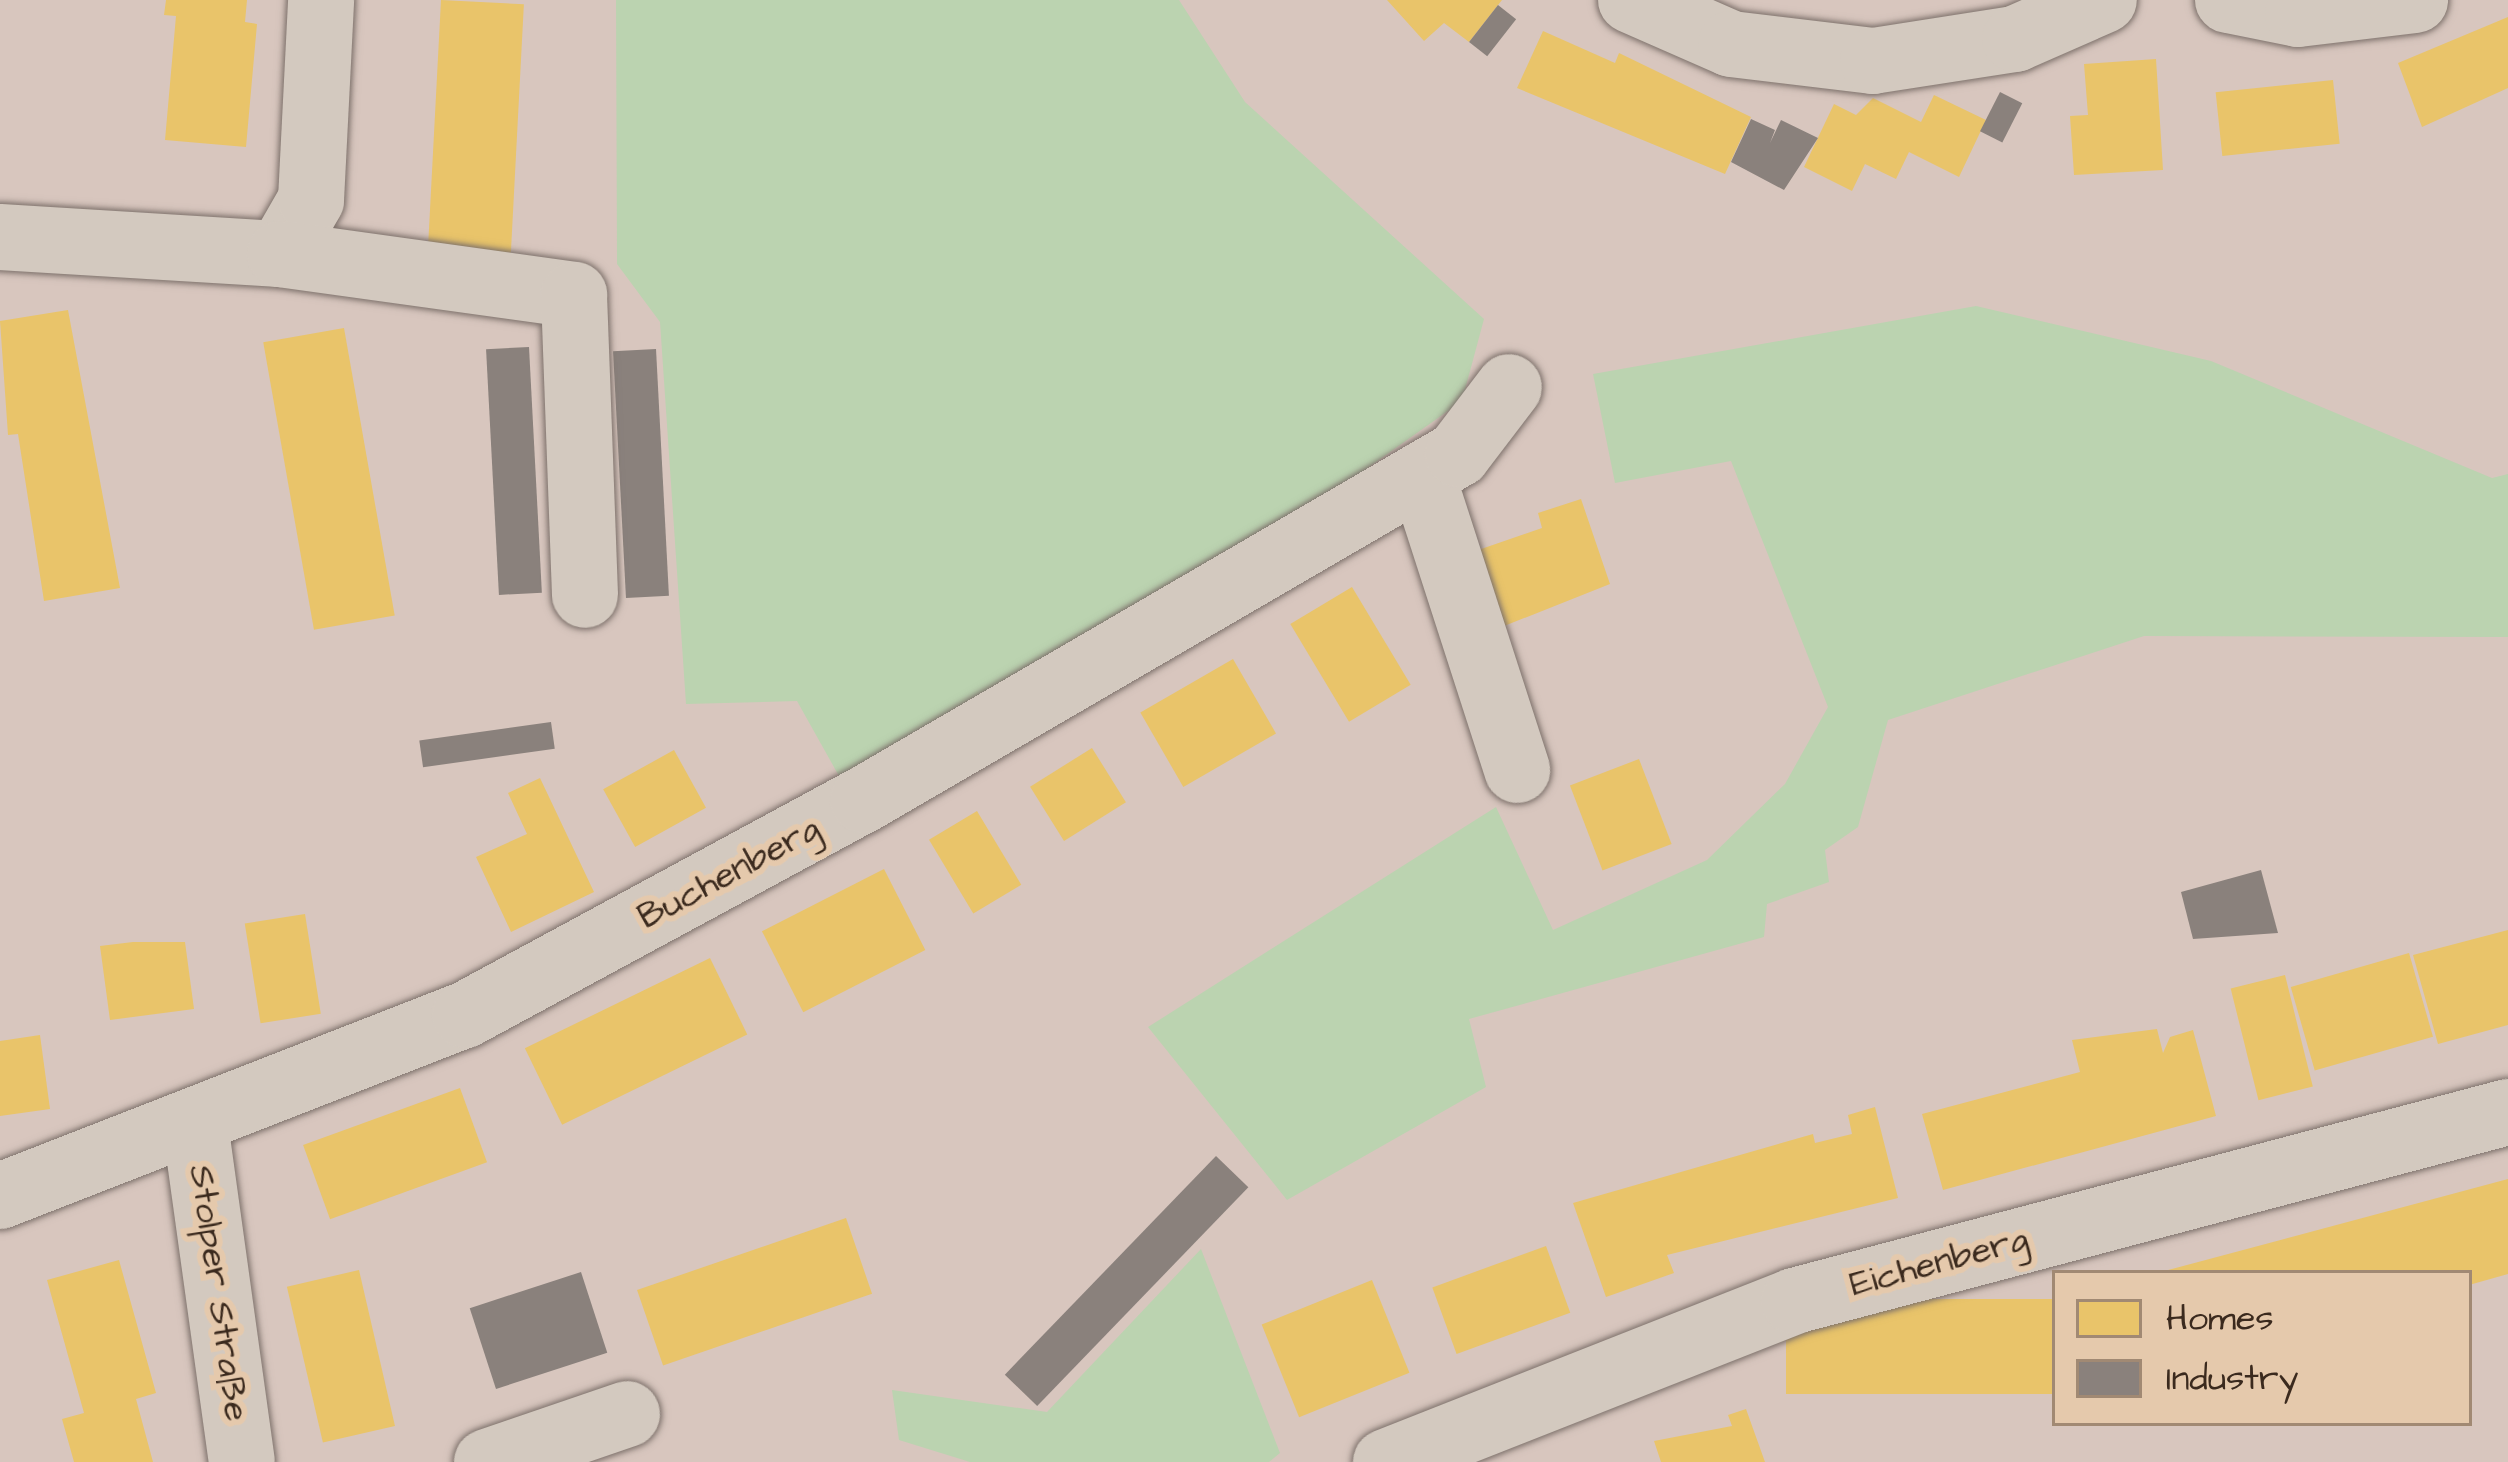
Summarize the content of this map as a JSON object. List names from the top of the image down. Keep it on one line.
{"streets":{"street":["Buchenberg","Eichenberg","Stolper Straße"]},"crossings":[["Buchenberg","Stolper Straße"]],"legend":["Homes","Industry"]}
